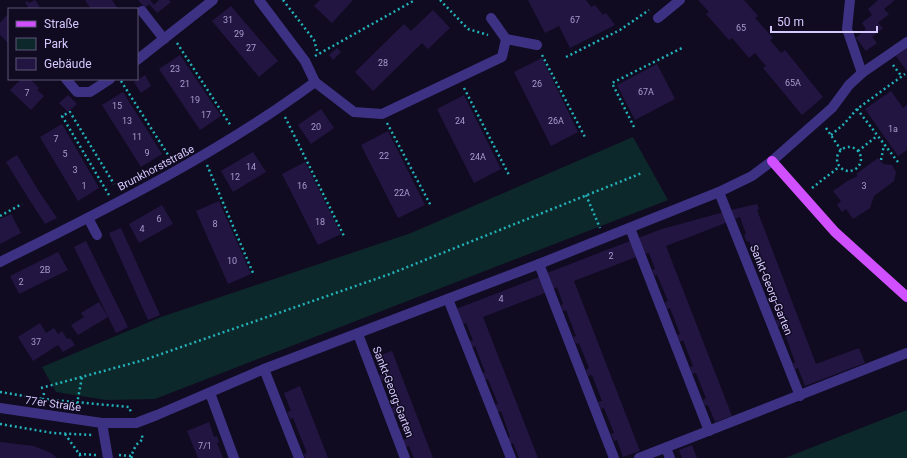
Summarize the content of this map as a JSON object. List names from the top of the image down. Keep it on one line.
{"streets":{"street":["Brunkhorststraße","Sankt-Georg-Garten","77er Straße"]},"house_numbers":["31","67","65","29","27","28","23","65A","21","26","67A","7","19","15","17","13","24","26A","20","1a","11","7","9","5","22","24A","14","3","12","1","16","3","22A","6","18","8","4","2","10","2B","2","4","37","7/1"],"legend":["Straße","Park","Gebäude"],"scale_bar":"50 m"}
